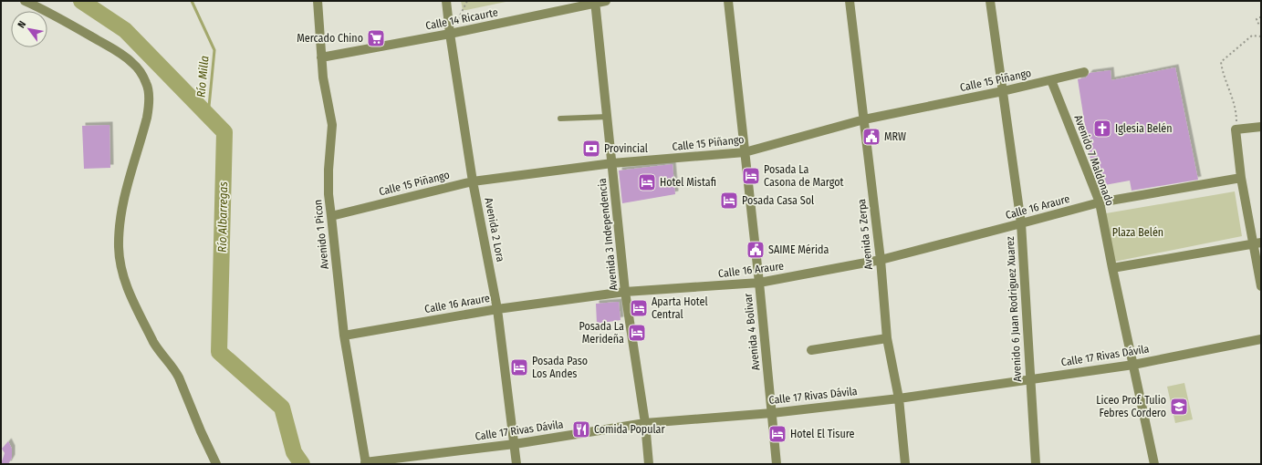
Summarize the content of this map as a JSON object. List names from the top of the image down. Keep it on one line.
{"streets":{"street":["Calle 14 Ricaurte","Calle 15 Piñango","Avenido 7 Maldonado","Calle 16 Araure","Avenida 2 Lora","Avenido 1 Picon","Avenida 3 Independencia","Avenida 5 Zerpa","Avenido 6 Juan Rodriguez Xuarez","Avenida 4 Bolivar","Calle 17 Rivas Dávila"]},"crossings":[["Calle 14 Ricaurte","Avenida 2 Lora"],["Calle 14 Ricaurte","Avenido 1 Picon"],["Calle 14 Ricaurte","Avenida 3 Independencia"],["Calle 15 Piñango","Avenido 7 Maldonado"],["Calle 15 Piñango","Avenida 2 Lora"],["Calle 15 Piñango","Avenido 1 Picon"],["Calle 15 Piñango","Avenida 3 Independencia"],["Calle 15 Piñango","Avenida 5 Zerpa"],["Calle 15 Piñango","Avenido 6 Juan Rodriguez Xuarez"],["Calle 15 Piñango","Avenida 4 Bolivar"],["Avenido 7 Maldonado","Calle 16 Araure"],["Avenido 7 Maldonado","Calle 17 Rivas Dávila"],["Calle 16 Araure","Avenida 2 Lora"],["Calle 16 Araure","Avenido 1 Picon"],["Calle 16 Araure","Avenida 3 Independencia"],["Calle 16 Araure","Avenida 5 Zerpa"],["Calle 16 Araure","Avenido 6 Juan Rodriguez Xuarez"],["Calle 16 Araure","Avenida 4 Bolivar"],["Avenida 2 Lora","Calle 17 Rivas Dávila"],["Avenido 1 Picon","Calle 17 Rivas Dávila"],["Avenida 3 Independencia","Calle 17 Rivas Dávila"],["Avenida 5 Zerpa","Calle 17 Rivas Dávila"],["Avenido 6 Juan Rodriguez Xuarez","Calle 17 Rivas Dávila"],["Avenida 4 Bolivar","Calle 17 Rivas Dávila"]],"water":["Río Milla","Río Albarregas"],"parks":["Plaza Belén"],"places":{"supermarket":["Mercado Chino"],"church":["Iglesia Belén"],"public building":["MRW","SAIME Mérida"],"bank":["Provincial"],"hotel":["Posada La Casona de Margot","Hotel Mistafi","Posada Casa Sol","Aparta Hotel Central","Posada La Merideña","Posada Paso Los Andes","Hotel El Tisure"],"school or university":["Liceo Prof. Tulio Febres Cordero"],"restaurant":["Comida Popular"]},"north":"top left"}
